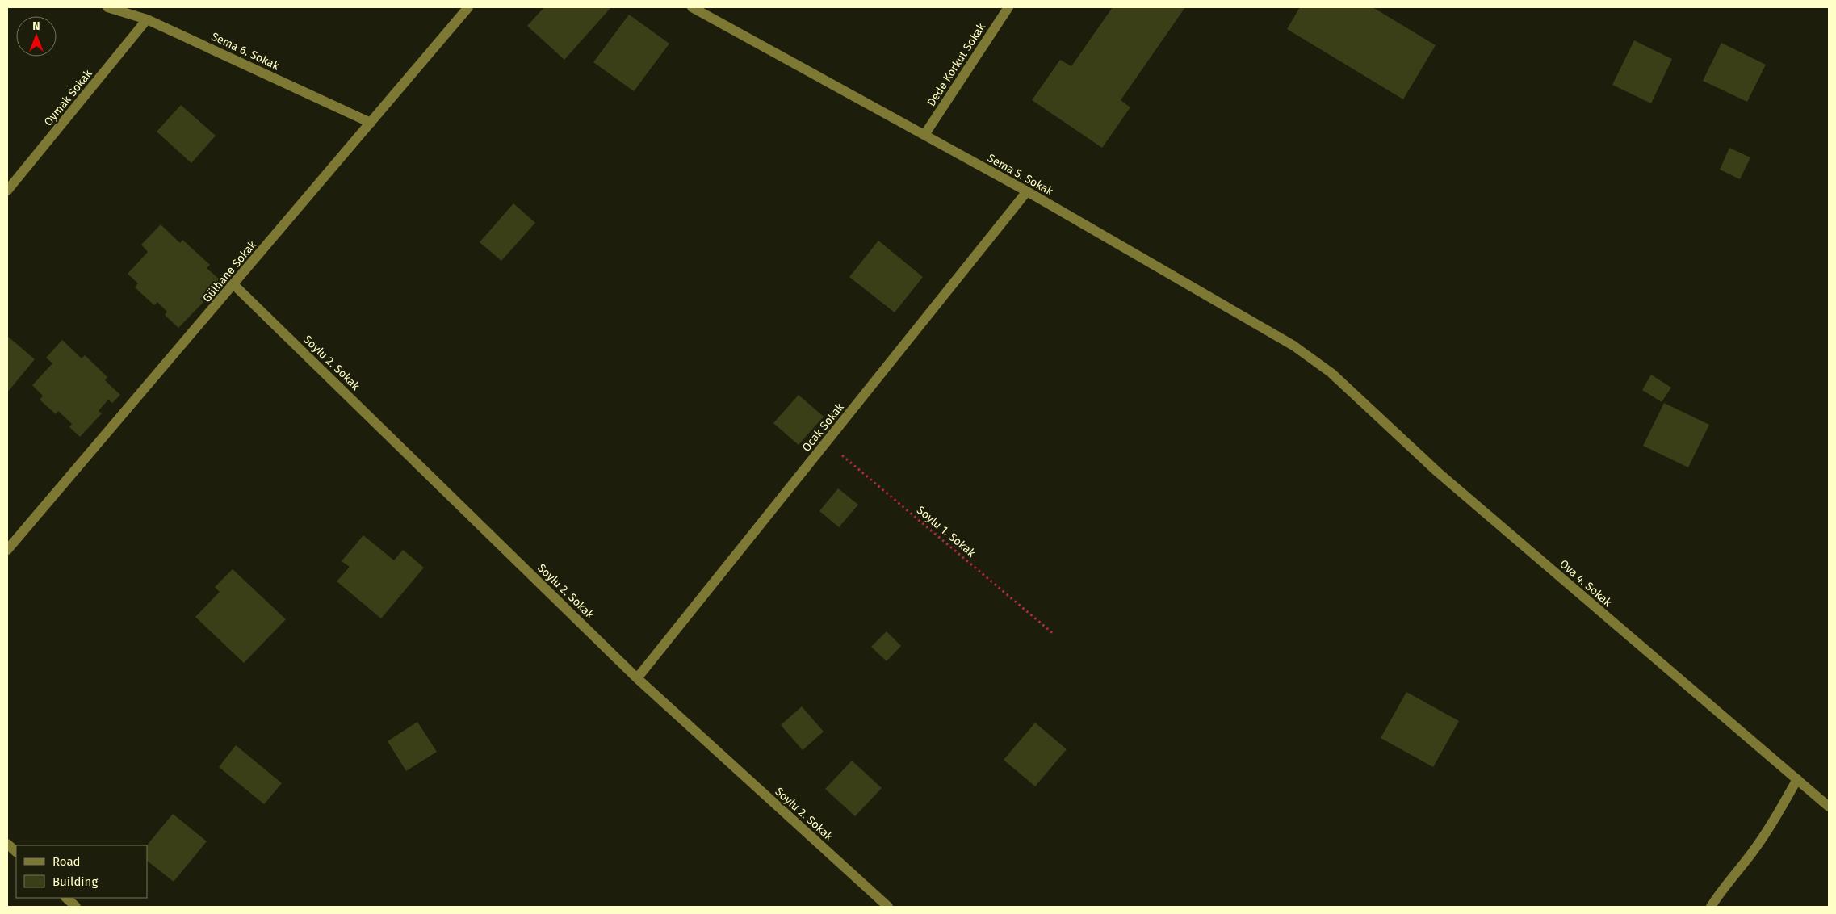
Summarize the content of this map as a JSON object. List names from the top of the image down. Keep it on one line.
{"streets":{"street":["Sema 6. Sokak","Dede Korkut Sokak","Oymak Sokak","Sema 5. Sokak","Gülhane Sokak","Soylu 2. Sokak","Ocak Sokak","Ova 4. Sokak"],"path":["Soylu 1. Sokak"]},"crossings":[["Sema 6. Sokak","Oymak Sokak"],["Sema 6. Sokak","Gülhane Sokak"],["Dede Korkut Sokak","Sema 5. Sokak"],["Sema 5. Sokak","Ocak Sokak"],["Sema 5. Sokak","Ova 4. Sokak"],["Gülhane Sokak","Soylu 2. Sokak"],["Soylu 2. Sokak","Ocak Sokak"],["Ocak Sokak","Soylu 1. Sokak"]],"legend":["Road","Building"],"north":"top"}
